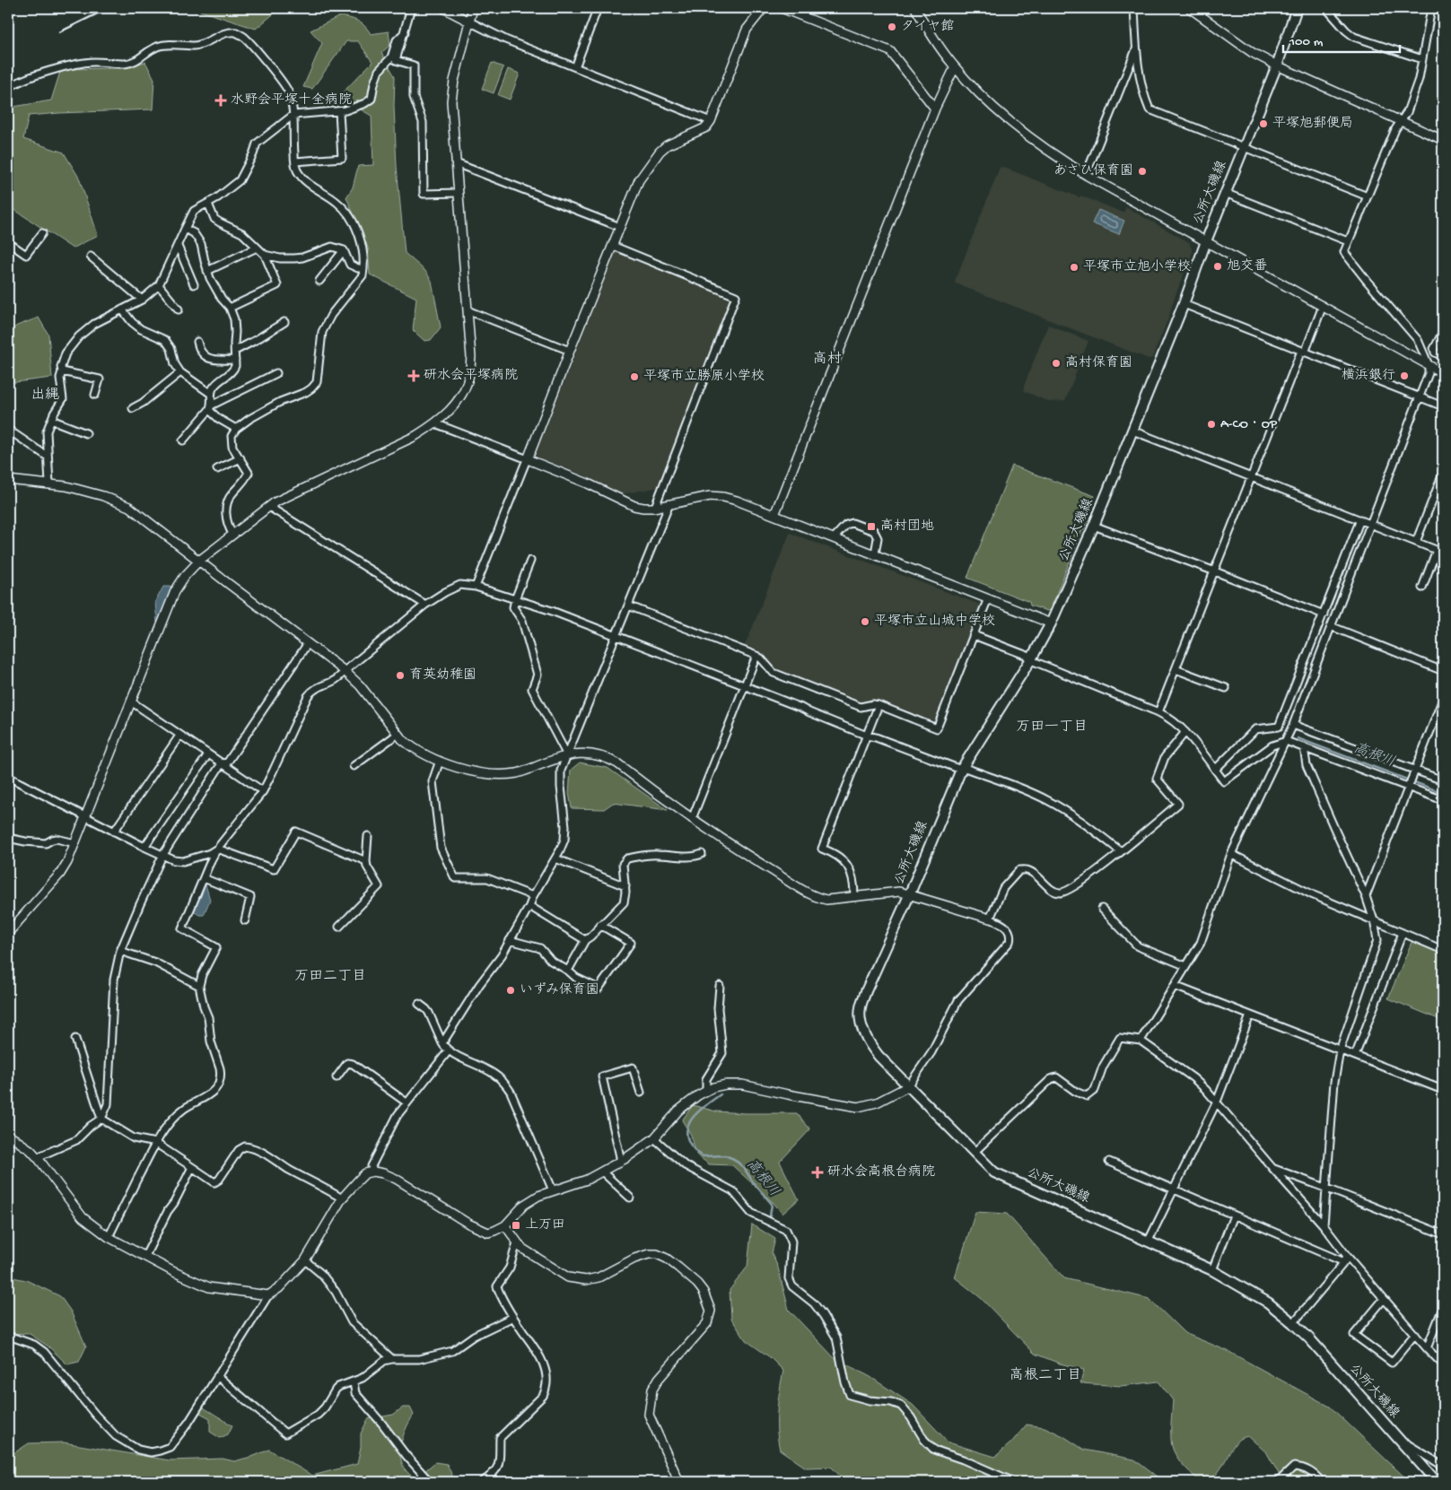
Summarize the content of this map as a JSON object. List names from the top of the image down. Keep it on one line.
{"streets":{"main road":["公所大磯線"]},"districts":["高村","出縄","万田一丁目","万田二丁目","高根二丁目"],"water":["高根川"],"places":{"other":["タイヤ館","平塚旭郵便局","あさひ保育園","旭交番","平塚市立旭小学校","高村保育園","横浜銀行","平塚市立勝原小学校","A-CO・OP","平塚市立山城中学校","育英幼稚園","いずみ保育園"],"health":["水野会平塚十全病院","研水会平塚病院","研水会高根台病院"],"transit":["高村団地","上万田"]},"scale_bar":"100 m"}
